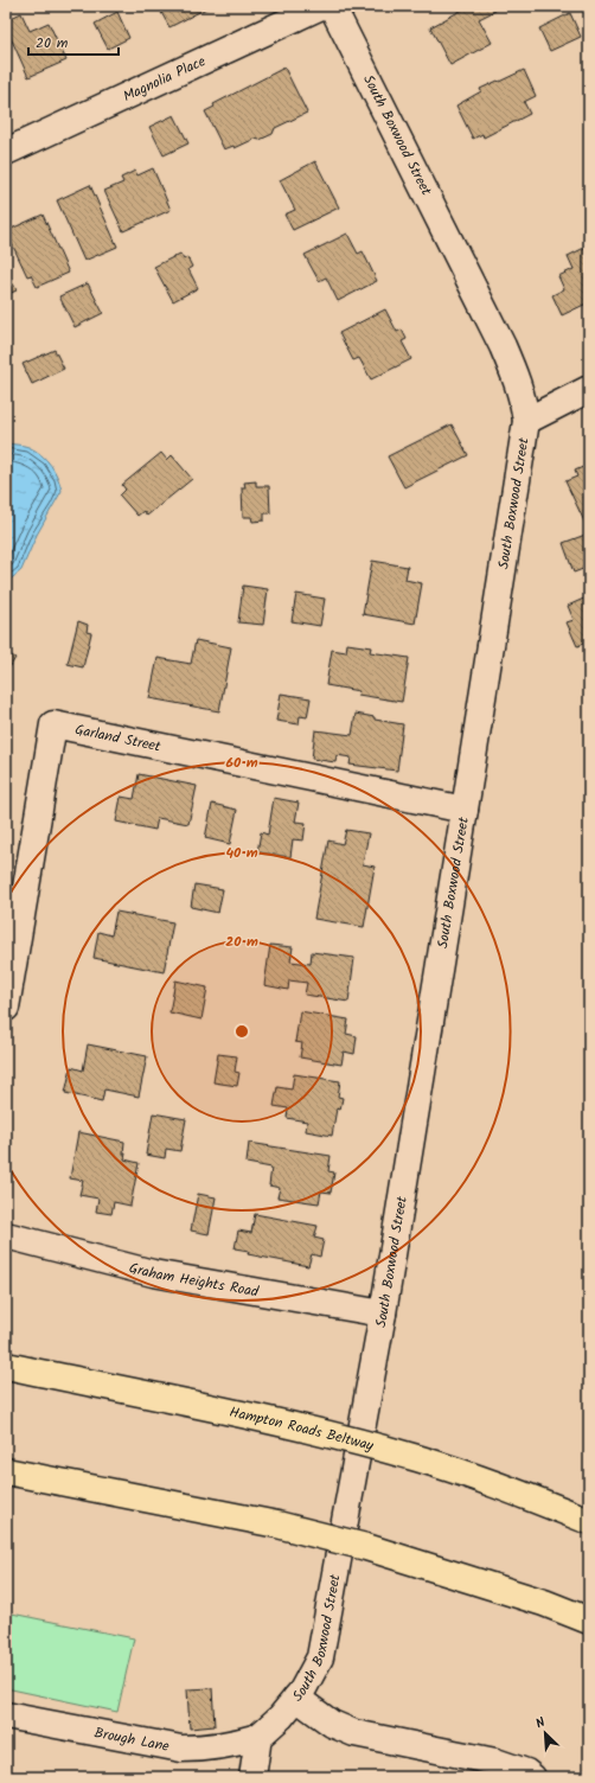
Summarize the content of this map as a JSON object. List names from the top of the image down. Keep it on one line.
{"streets":{"highway":["Hampton Roads Beltway"],"street":["Magnolia Place","South Boxwood Street","Garland Street","Graham Heights Road","Brough Lane"]},"crossings":[["South Boxwood Street","Garland Street"],["South Boxwood Street","Graham Heights Road"],["South Boxwood Street","Brough Lane"]],"scale_bar":"20 m","north":"top left","rings":["60 m","40 m","20 m"]}
